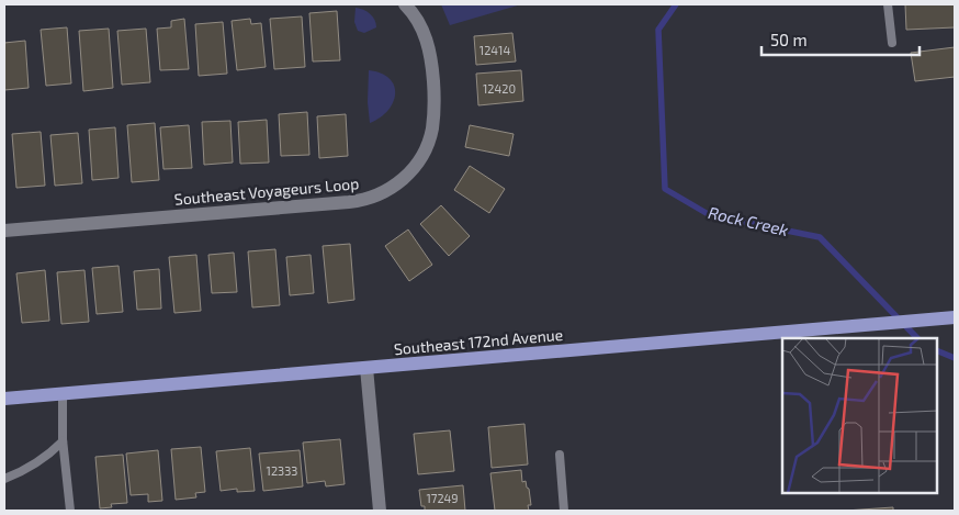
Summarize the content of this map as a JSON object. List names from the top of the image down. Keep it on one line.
{"streets":{"main road":["Southeast 172nd Avenue"],"street":["Southeast Voyageurs Loop"]},"water":["Rock Creek"],"house_numbers":["12414","12420","12333","17249"],"scale_bar":"50 m"}
